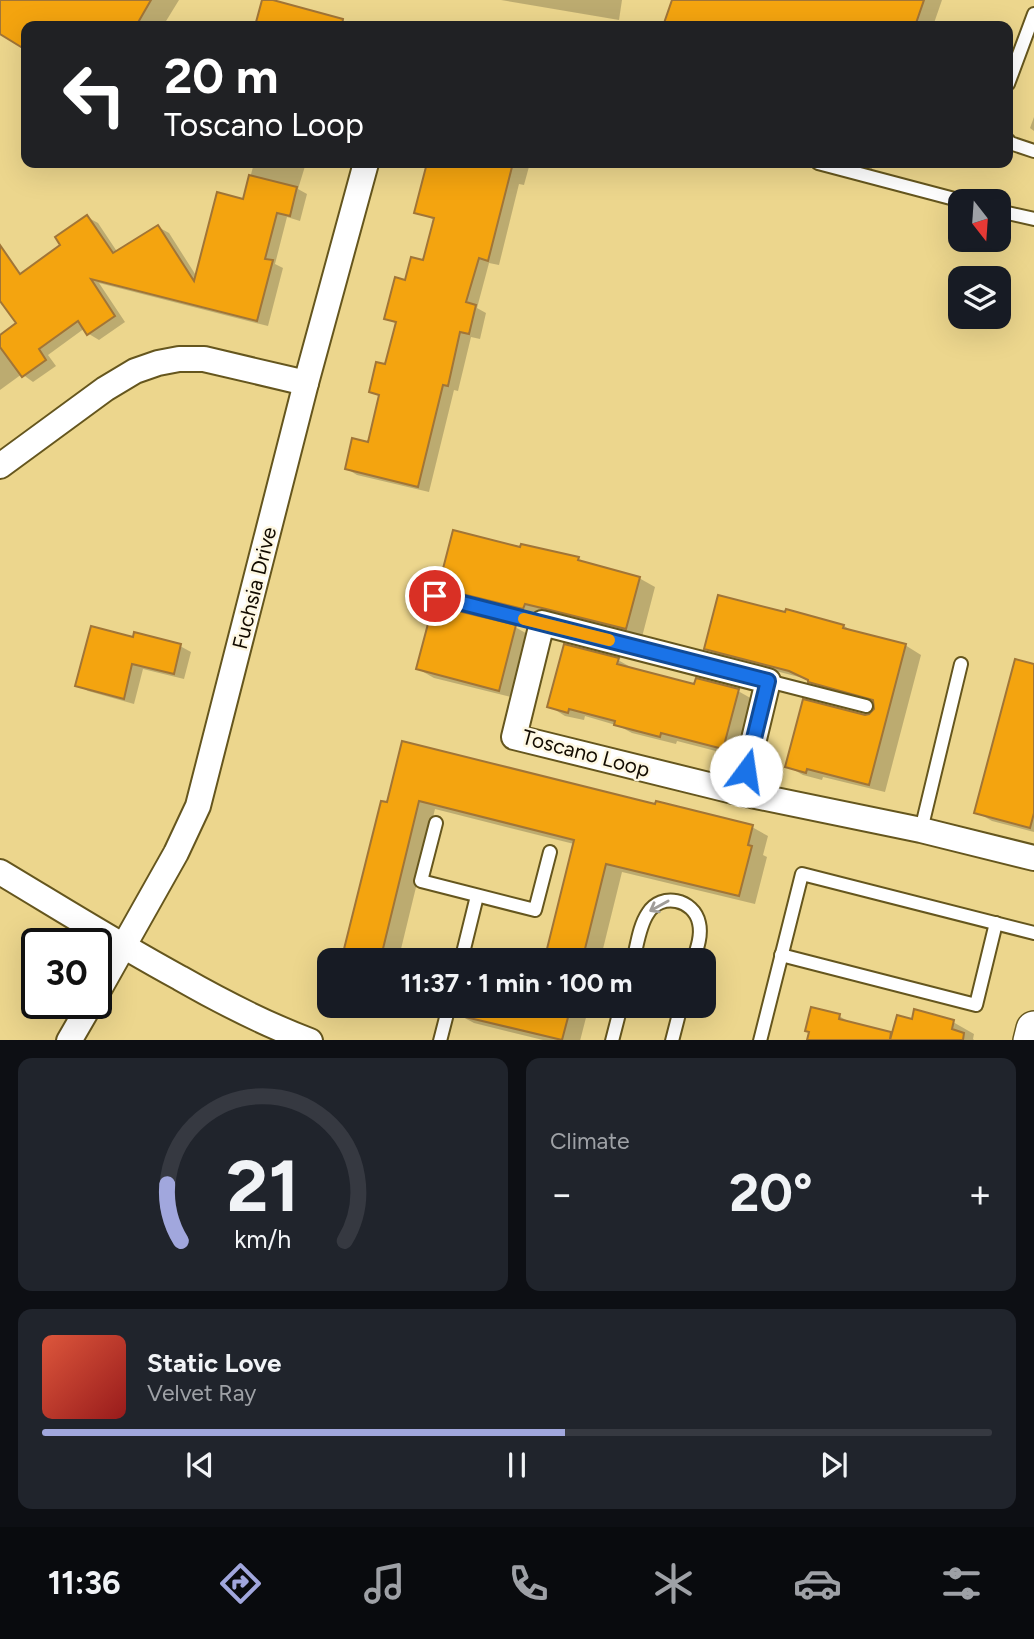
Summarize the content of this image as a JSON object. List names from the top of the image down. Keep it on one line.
{"streets":{"street":["Fuchsia Drive","Toscano Loop"]},"north":"bottom","page":{"turn":["20 m","Toscano Loop"],"limit":"30","trip":"11:37 · 1 min · 100 m","tile":"Climate","heat":["−","20°","+"],"song":["Static Love","Velvet Ray"],"tabs":"11:36","gauge":["21","km/h"]}}
